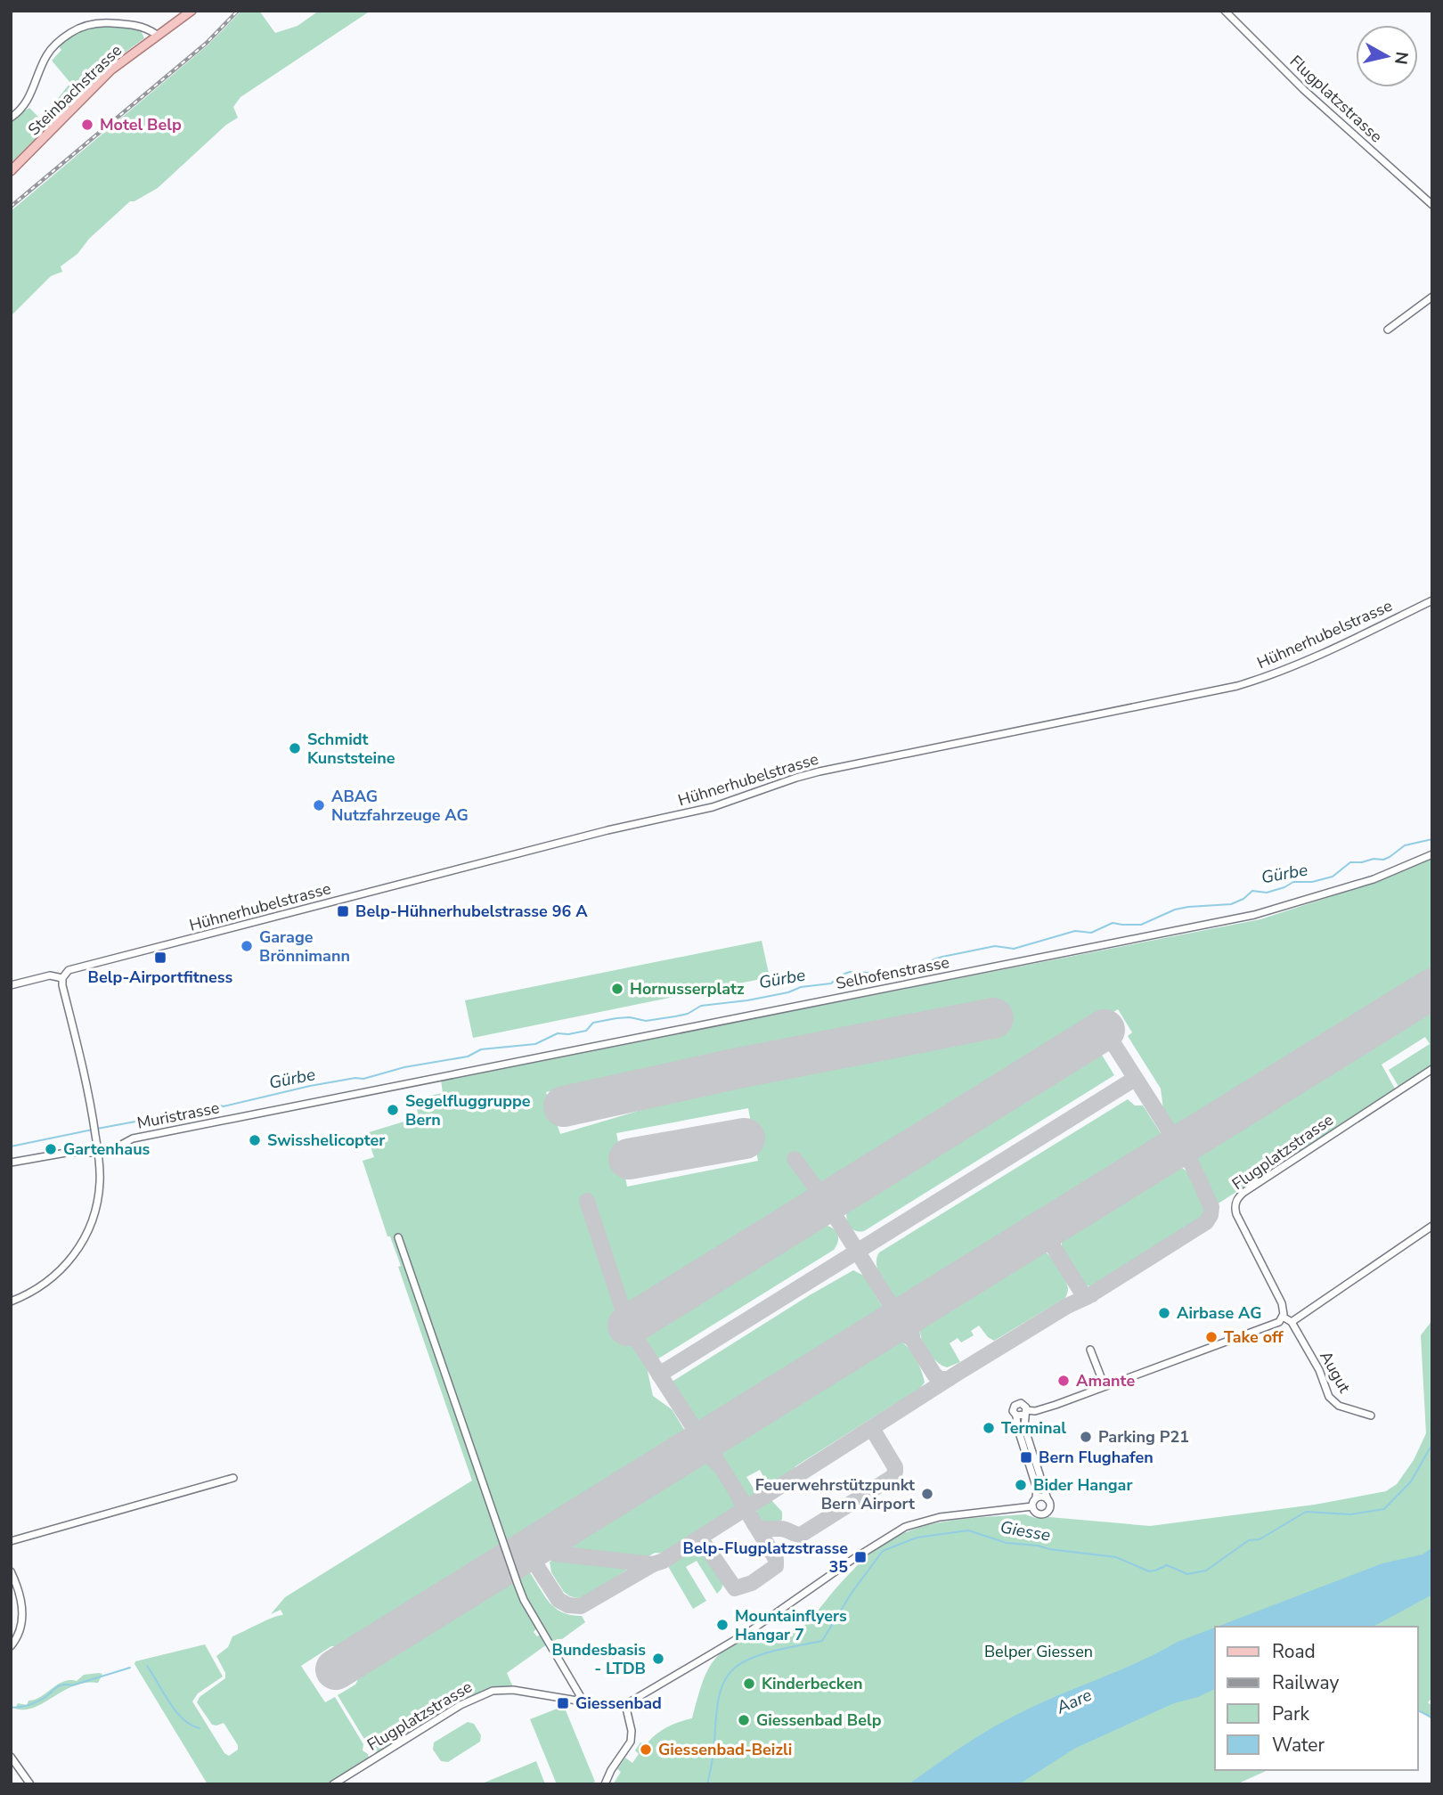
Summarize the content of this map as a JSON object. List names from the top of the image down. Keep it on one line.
{"streets":{"main road":["Steinbachstrasse"],"street":["Flugplatzstrasse","Hühnerhubelstrasse","Selhofenstrasse","Muristrasse","Augut"]},"crossings":[["Selhofenstrasse","Muristrasse"]],"water":["Gürbe","Giesse","Aare"],"parks":["Belper Giessen"],"places":{"other":["Motel Belp","Schmidt Kunststeine","ABAG Nutzfahrzeuge AG","Garage Brönnimann","Hornusserplatz","Segelfluggruppe Bern","Swisshelicopter","Gartenhaus","Airbase AG","Take off","Amante","Terminal","Parking P21","Bider Hangar","Feuerwehrstützpunkt Bern Airport","Mountainflyers Hangar 7","Bundesbasis - LTDB","Kinderbecken","Giessenbad Belp","Giessenbad-Beizli"],"transit":["Belp-Hühnerhubelstrasse 96 A","Belp-Airportfitness","Bern Flughafen","Belp-Flugplatzstrasse 35","Giessenbad"]},"legend":["Road","Railway","Park","Water"],"north":"right"}
